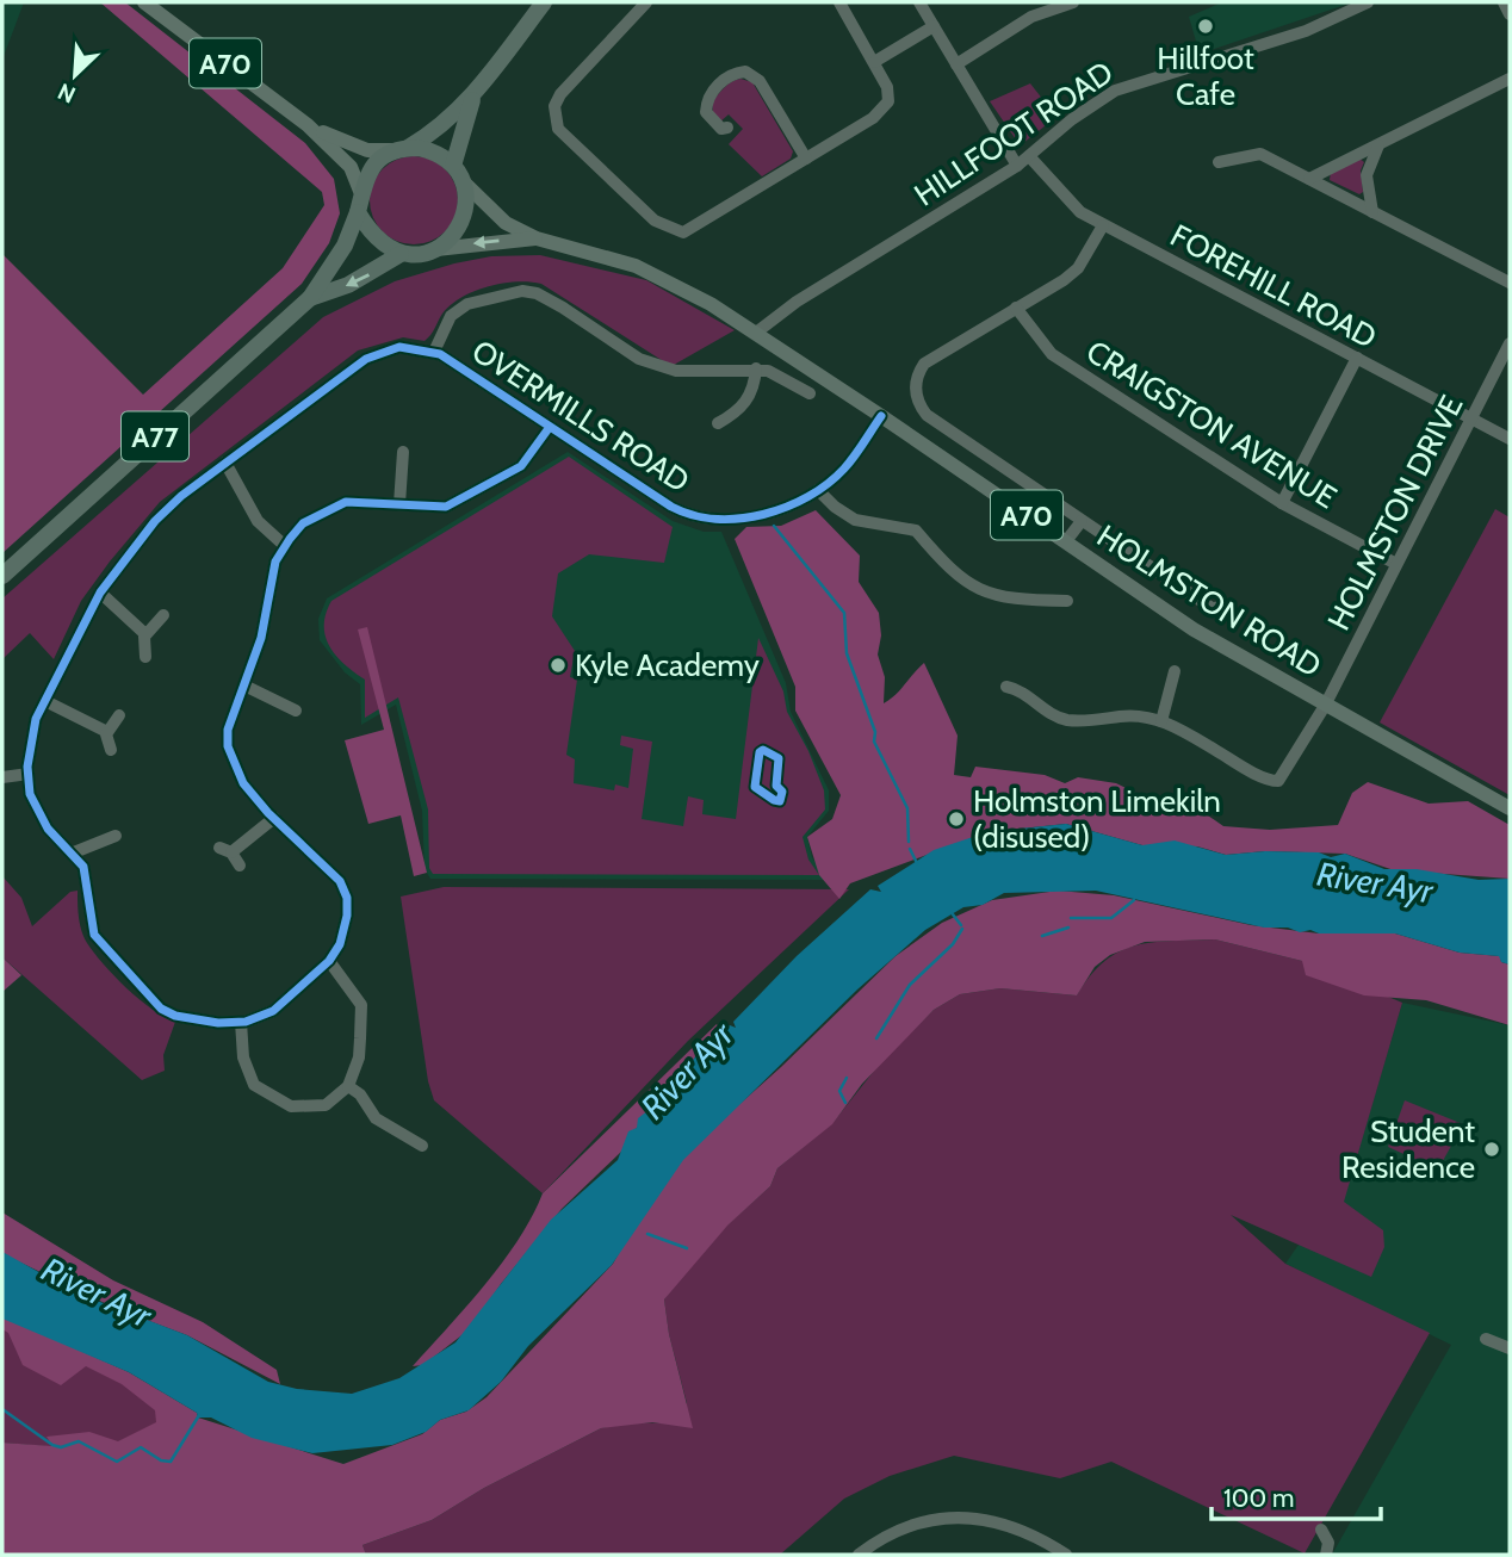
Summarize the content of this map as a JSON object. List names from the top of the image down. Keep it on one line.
{"streets":{"highway":["A77"],"main road":["A70","HOLMSTON ROAD"],"street":["HILLFOOT ROAD","FOREHILL ROAD","OVERMILLS ROAD","CRAIGSTON AVENUE","HOLMSTON DRIVE"]},"crossings":[["A70","A77"],["A70","HOLMSTON ROAD"],["HILLFOOT ROAD","FOREHILL ROAD"],["HILLFOOT ROAD","HOLMSTON ROAD"],["FOREHILL ROAD","HOLMSTON DRIVE"],["OVERMILLS ROAD","HOLMSTON ROAD"],["CRAIGSTON AVENUE","HOLMSTON DRIVE"],["CRAIGSTON AVENUE","HOLMSTON ROAD"],["HOLMSTON DRIVE","HOLMSTON ROAD"]],"water":["River Ayr"],"places":["Hillfoot Cafe","Kyle Academy","Holmston Limekiln (disused)","Student Residence"],"scale_bar":"100 m","north":"bottom left"}
